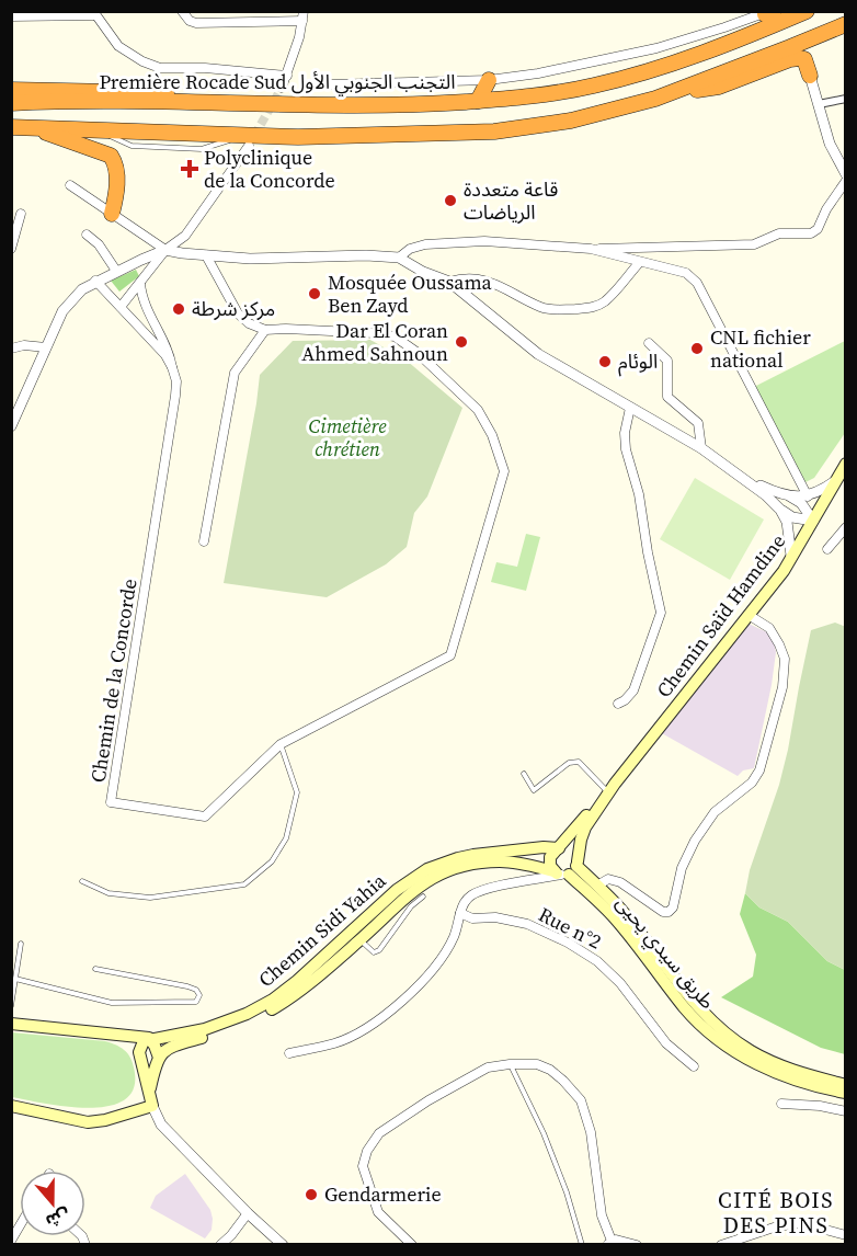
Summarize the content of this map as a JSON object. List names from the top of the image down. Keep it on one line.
{"streets":{"highway":["Première Rocade Sud التجنب الجنوبي الأول"],"main road":["Chemin Saïd Hamdine","Chemin Sidi Yahia","طريق سيدي يحيى"],"street":["Chemin de la Concorde","Rue n°2"]},"crossings":[["Rue n°2","Chemin Sidi Yahia"],["Rue n°2","طريق سيدي يحيى"],["Chemin Sidi Yahia","طريق سيدي يحيى"]],"districts":["CITÉ BOIS DES PINS"],"parks":["Cimetière chrétien"],"places":{"health":["Polyclinique de la Concorde"],"other":["قاعة متعددة الرياضات","Mosquée Oussama Ben Zayd","مركز شرطة","Dar El Coran Ahmed Sahnoun","CNL fichier national","الوئام","Gendarmerie"]},"north":"bottom"}
